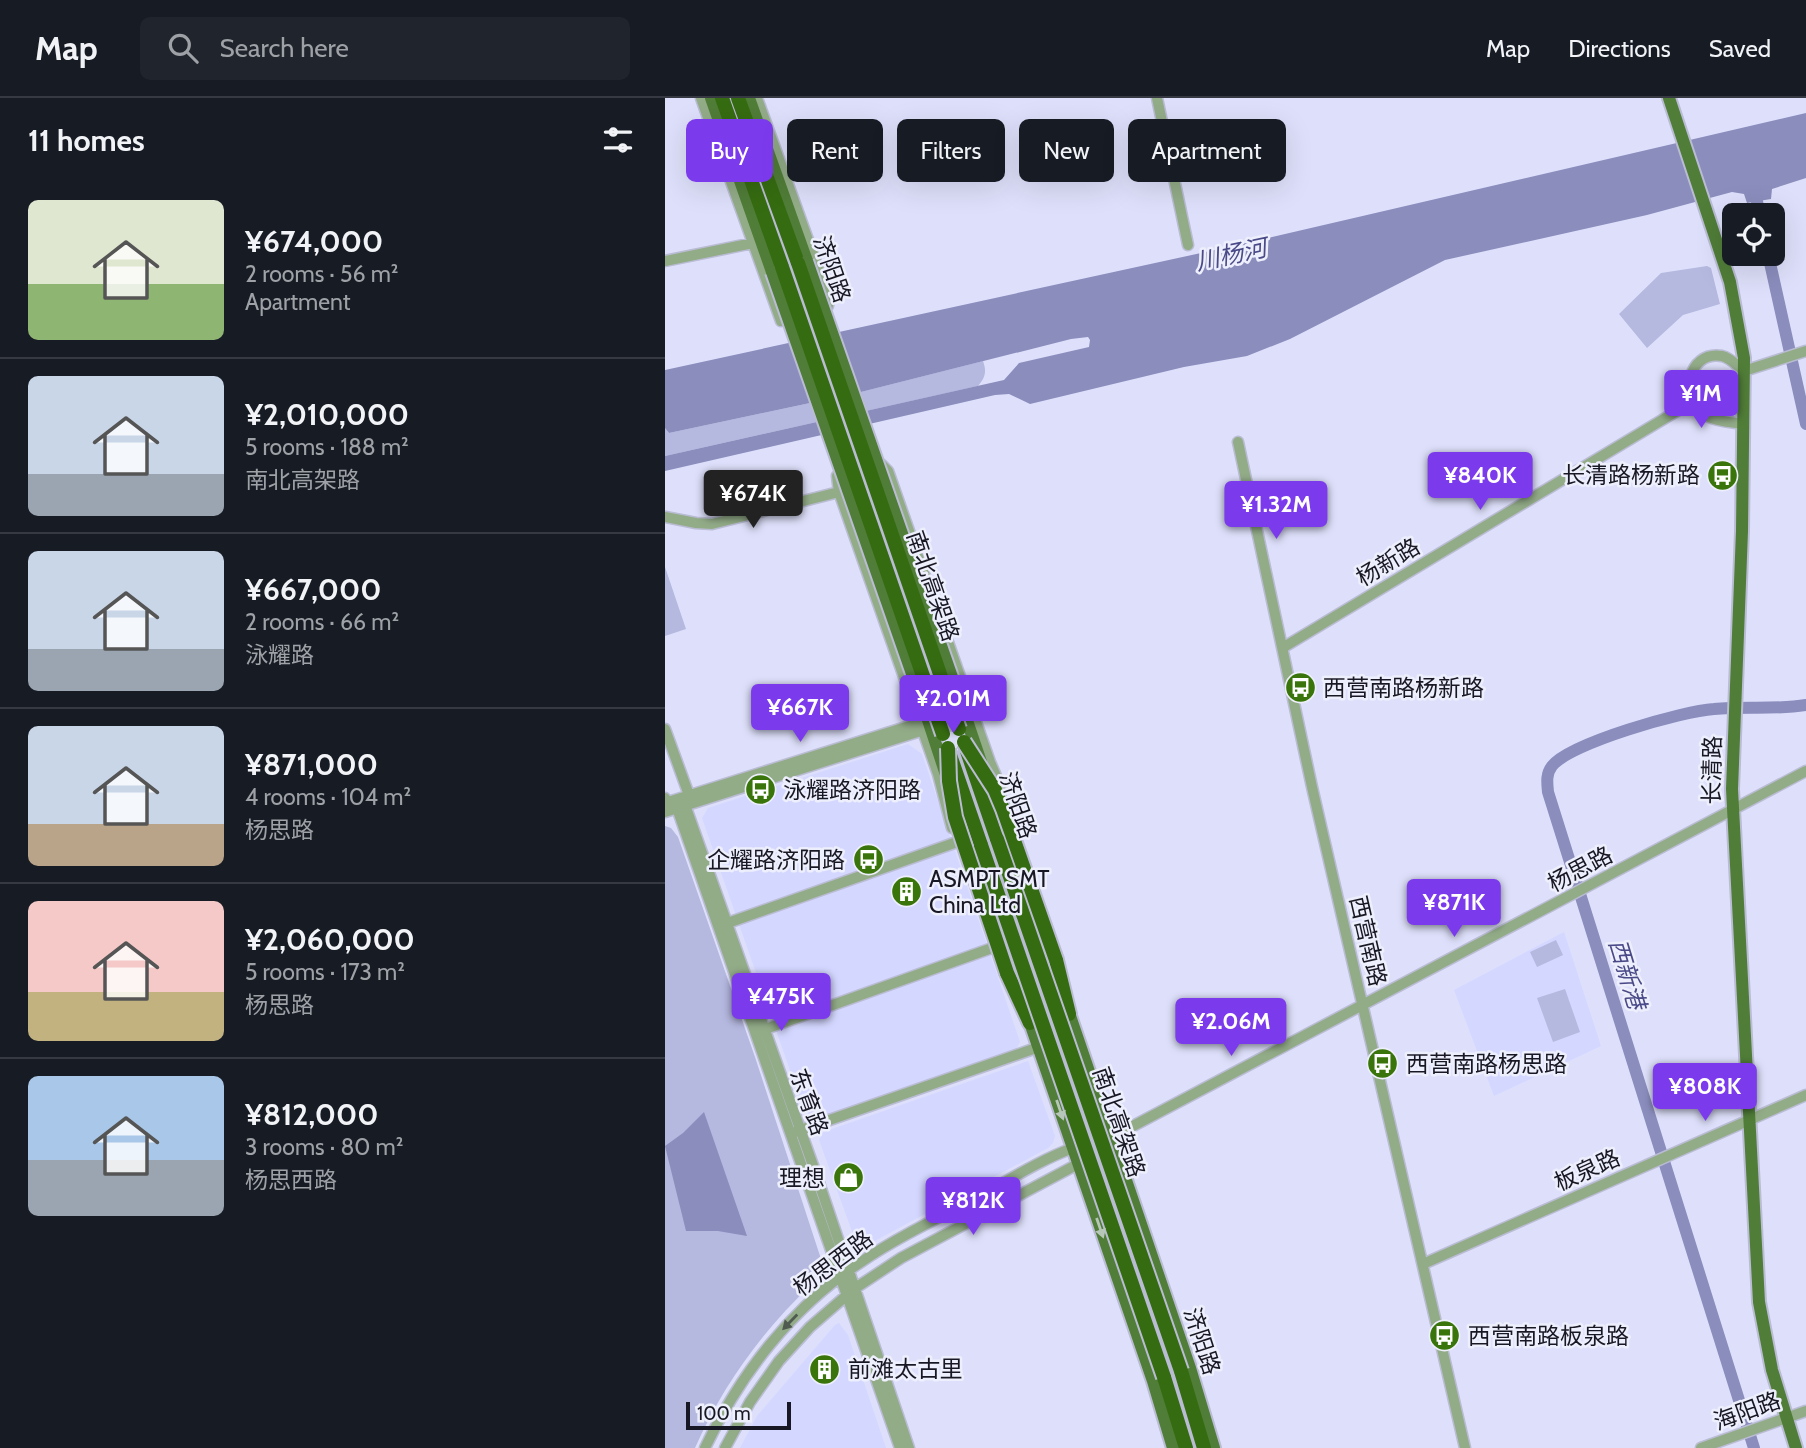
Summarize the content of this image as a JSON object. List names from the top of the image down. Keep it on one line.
{"streets":{"highway":["南北高架路"],"main road":["济阳路","长清路"],"street":["杨新路","杨思路","西营南路","东育路","板泉路","杨思西路","海阳路"]},"crossings":[["济阳路","杨思路"],["济阳路","杨思西路"],["杨新路","长清路"],["杨新路","西营南路"],["长清路","杨思路"],["长清路","板泉路"],["长清路","海阳路"],["杨思路","西营南路"],["杨思路","杨思西路"],["西营南路","板泉路"],["东育路","杨思西路"]],"water":["川杨河","西新港"],"places":{"bus stop":["长清路杨新路","西营南路杨新路","泳耀路济阳路","企耀路济阳路","西营南路杨思路","西营南路板泉路"],"building":["ASMPT SMT China Ltd","前滩太古里"],"shop":["理想"]},"scale_bar":"100 m","page":{"header":"Map","search":"Search here","nav":["Map","Directions","Saved"],"heading":"11 homes","chip":["Buy","Rent","Filters","New","Apartment"],"list":[{"name":"¥674,000","note":"2 rooms · 56 m² · Apartment"},{"name":"¥2,010,000","note":"5 rooms · 188 m² · 南北高架路"},{"name":"¥667,000","note":"2 rooms · 66 m² · 泳耀路"},{"name":"¥871,000","note":"4 rooms · 104 m² · 杨思路"},{"name":"¥2,060,000","note":"5 rooms · 173 m² · 杨思路"},{"name":"¥812,000","note":"3 rooms · 80 m² · 杨思西路"}],"price":["¥1M","¥840K","¥674K","¥1.32M","¥2.01M","¥667K","¥871K","¥475K","¥2.06M","¥808K","¥812K"],"scale":"100 m"}}
